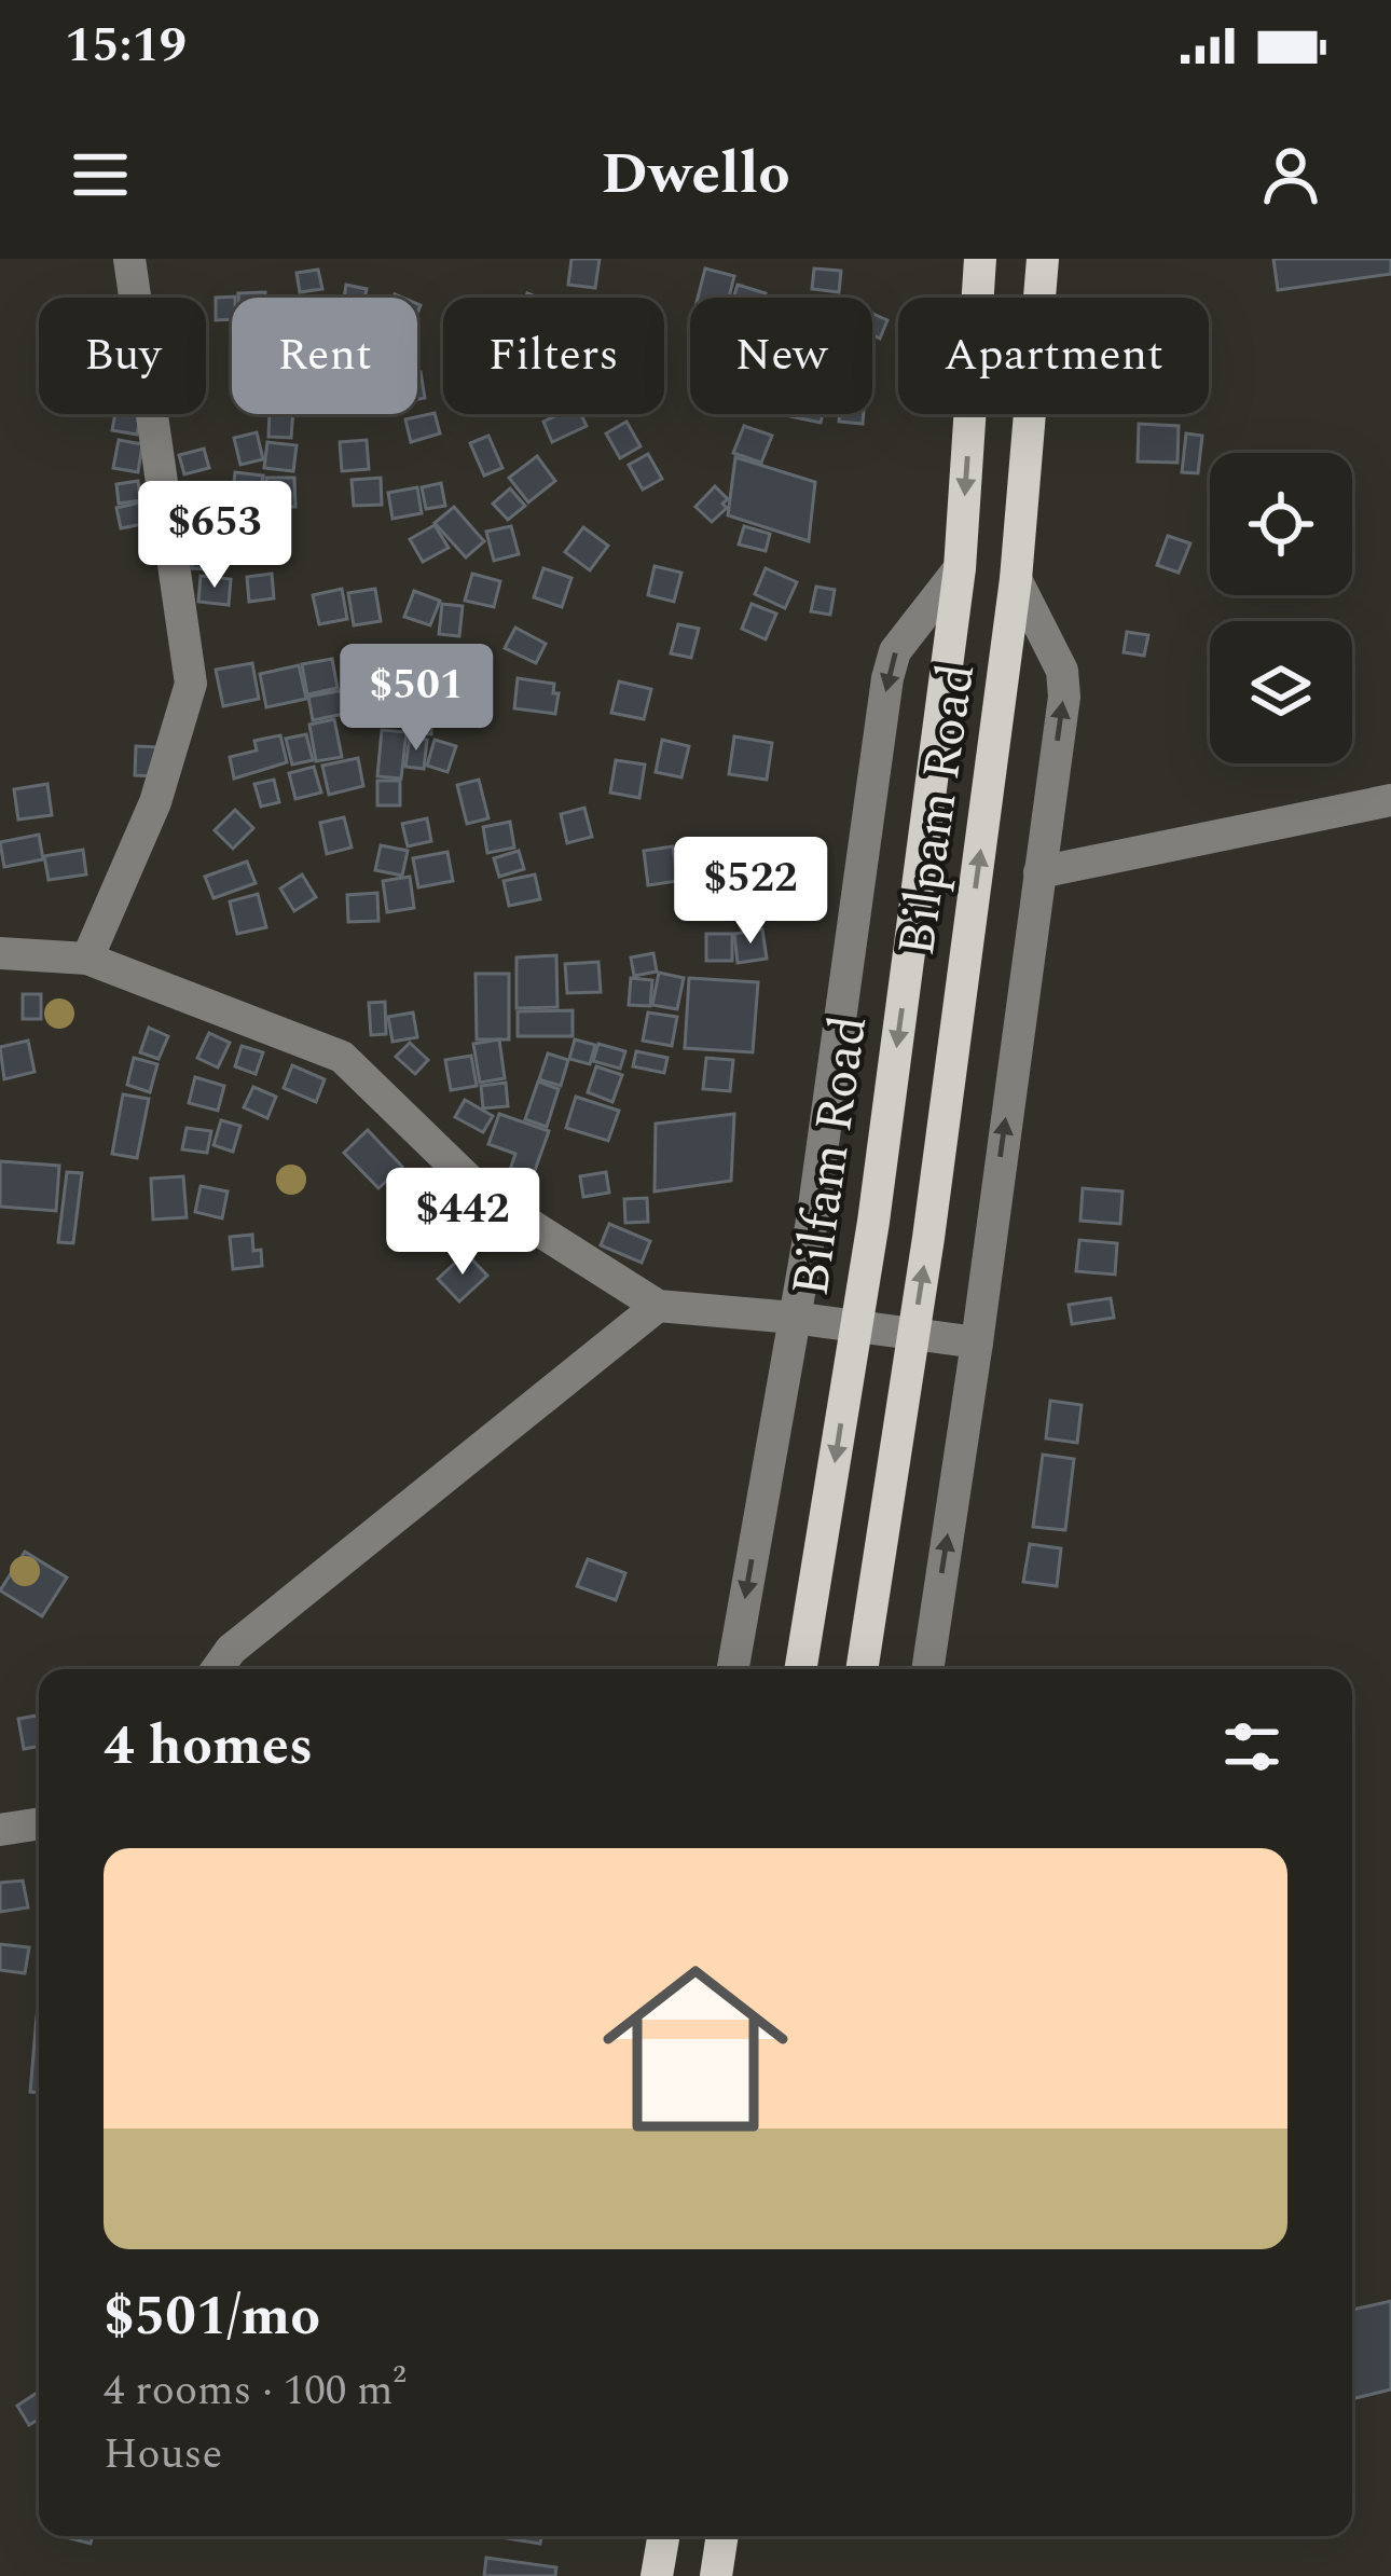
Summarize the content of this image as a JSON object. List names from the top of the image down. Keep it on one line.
{"streets":{"main road":["Bilpam Road","Bilfam Road"]},"one_way":["Bilpam Road","Bilfam Road"],"page":{"status":"15:19","header":"Dwello","chip":["Buy","Rent","Filters","New","Apartment"],"price":["$653","$501","$522","$442"],"heading":"4 homes","list":[{"name":"$501/mo","note":"4 rooms · 100 m² · House"}]}}
